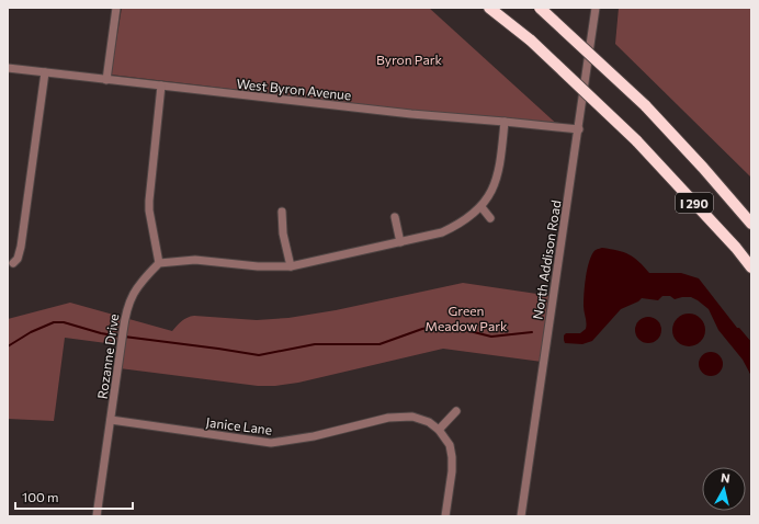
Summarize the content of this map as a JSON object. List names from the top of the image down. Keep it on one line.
{"streets":{"highway":["I 290"],"street":["West Byron Avenue","North Addison Road","Rozanne Drive","Janice Lane"]},"crossings":[["West Byron Avenue","North Addison Road"],["Rozanne Drive","Janice Lane"]],"parks":["Byron Park","Green Meadow Park"],"scale_bar":"100 m","north":"top"}
